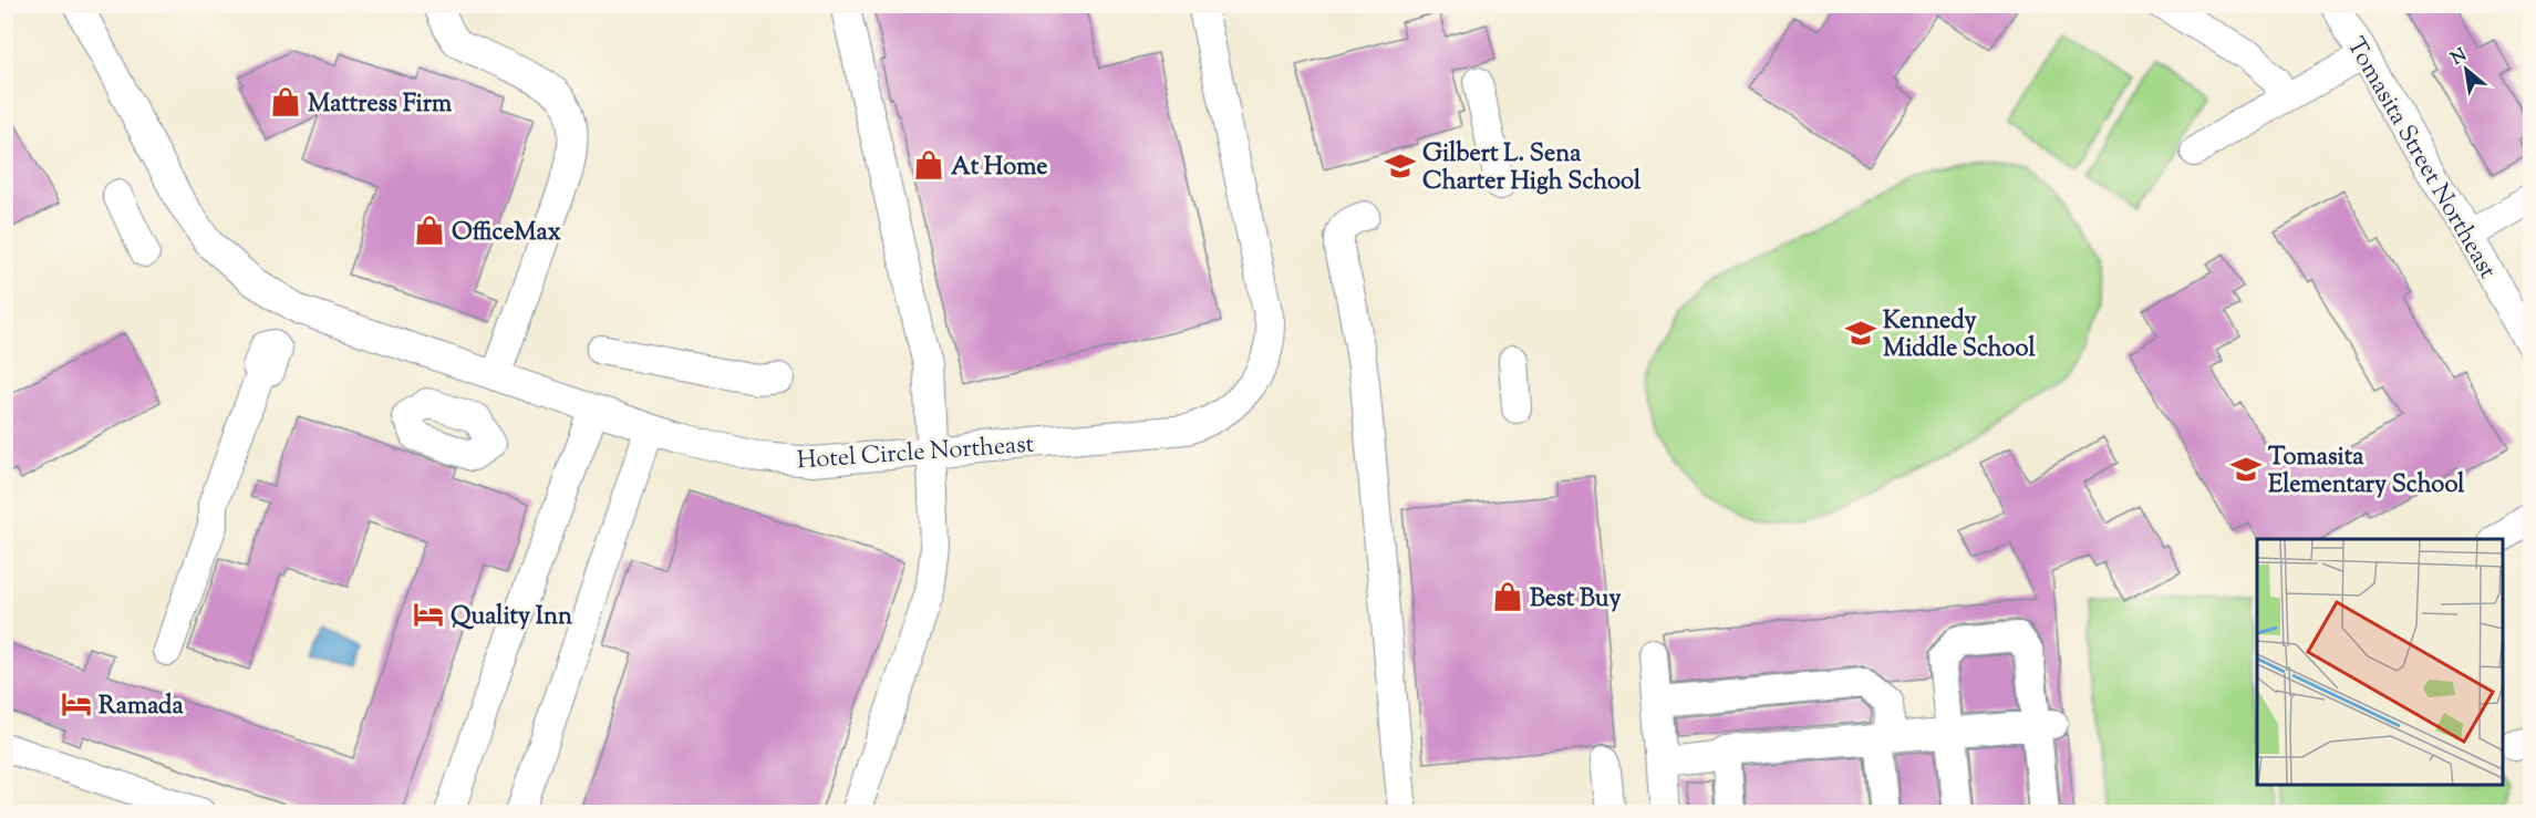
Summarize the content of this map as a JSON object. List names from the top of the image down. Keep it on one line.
{"streets":{"street":["Tomasita Street Northeast","Hotel Circle Northeast"]},"places":{"shop":["Mattress Firm","At Home","OfficeMax","Best Buy"],"school or university":["Gilbert L. Sena Charter High School","Kennedy Middle School","Tomasita Elementary School"],"hotel":["Quality Inn","Ramada"]},"north":"top left"}
